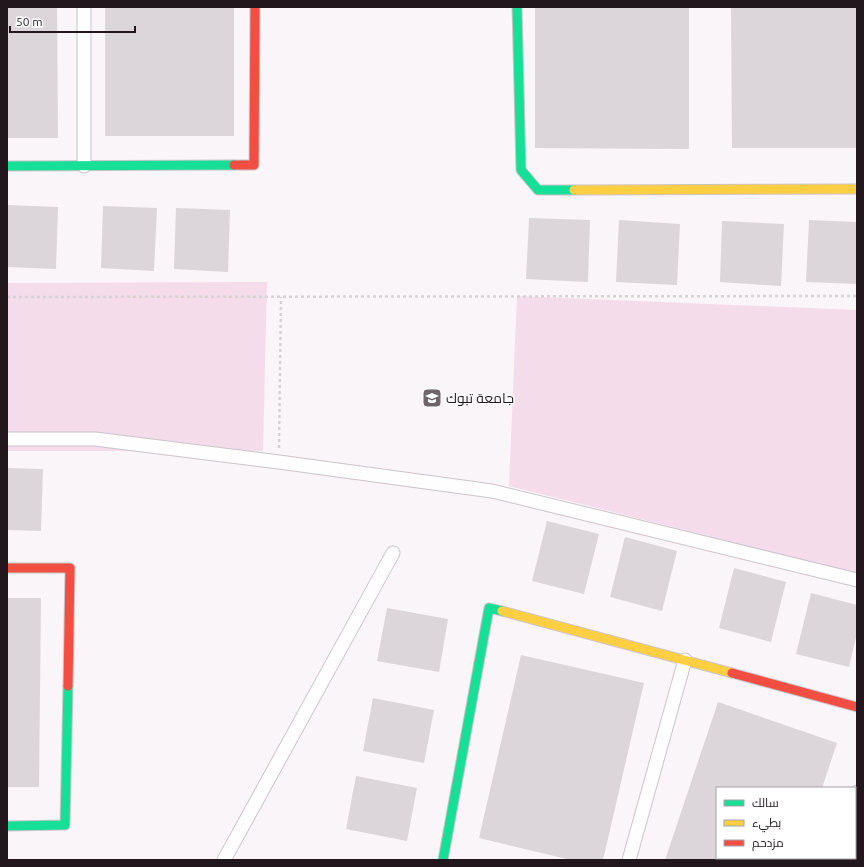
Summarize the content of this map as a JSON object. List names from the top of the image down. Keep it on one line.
{"places":{"school or university":["جامعة تبوك"]},"legend":["سالك","بطيء","مزدحم"],"scale_bar":"50 m"}
